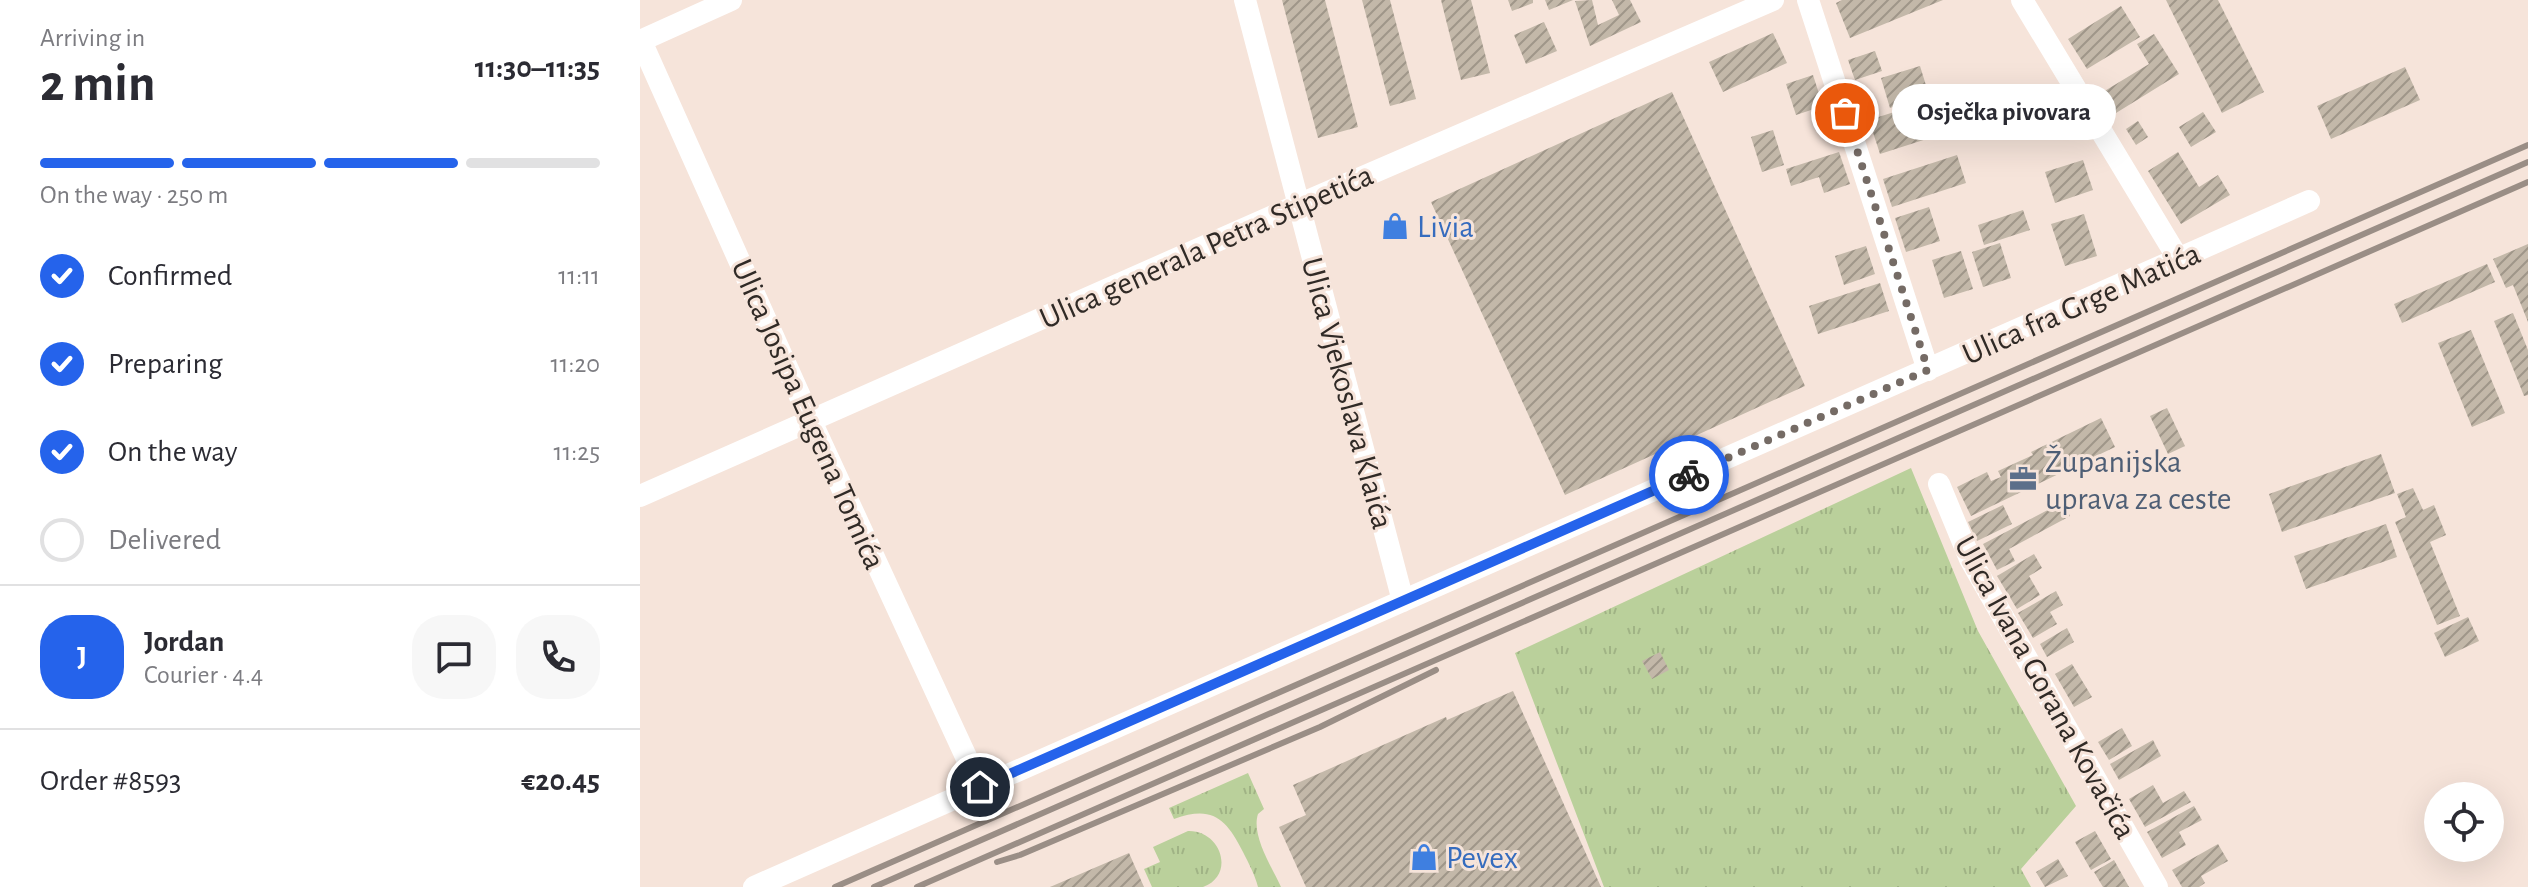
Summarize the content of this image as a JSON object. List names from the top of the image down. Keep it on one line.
{"streets":{"street":["Ulica generala Petra Stipetića","Ulica fra Grge Matića","Ulica Vjekoslava Klaića","Ulica Josipa Eugena Tomića","Ulica Ivana Gorana Kovačića"]},"crossings":[["Ulica generala Petra Stipetića","Ulica Vjekoslava Klaića"],["Ulica generala Petra Stipetića","Ulica Josipa Eugena Tomića"],["Ulica fra Grge Matića","Ulica Vjekoslava Klaića"],["Ulica fra Grge Matića","Ulica Josipa Eugena Tomića"]],"places":{"other":["Osječka pivovara"],"shop":["Livia","Pevex"],"office":["Županijska uprava za ceste"]},"page":{"heading":["2 min","Arriving in","11:30–11:35"],"panel":["Jordan","Courier · 4.4","Order #8593","€20.45"],"bubble":"Osječka pivovara","bar":"On the way · 250 m","list":[["Confirmed","11:11"],["Preparing","11:20"],["On the way","11:25"],"Delivered"],"round":"J"}}
